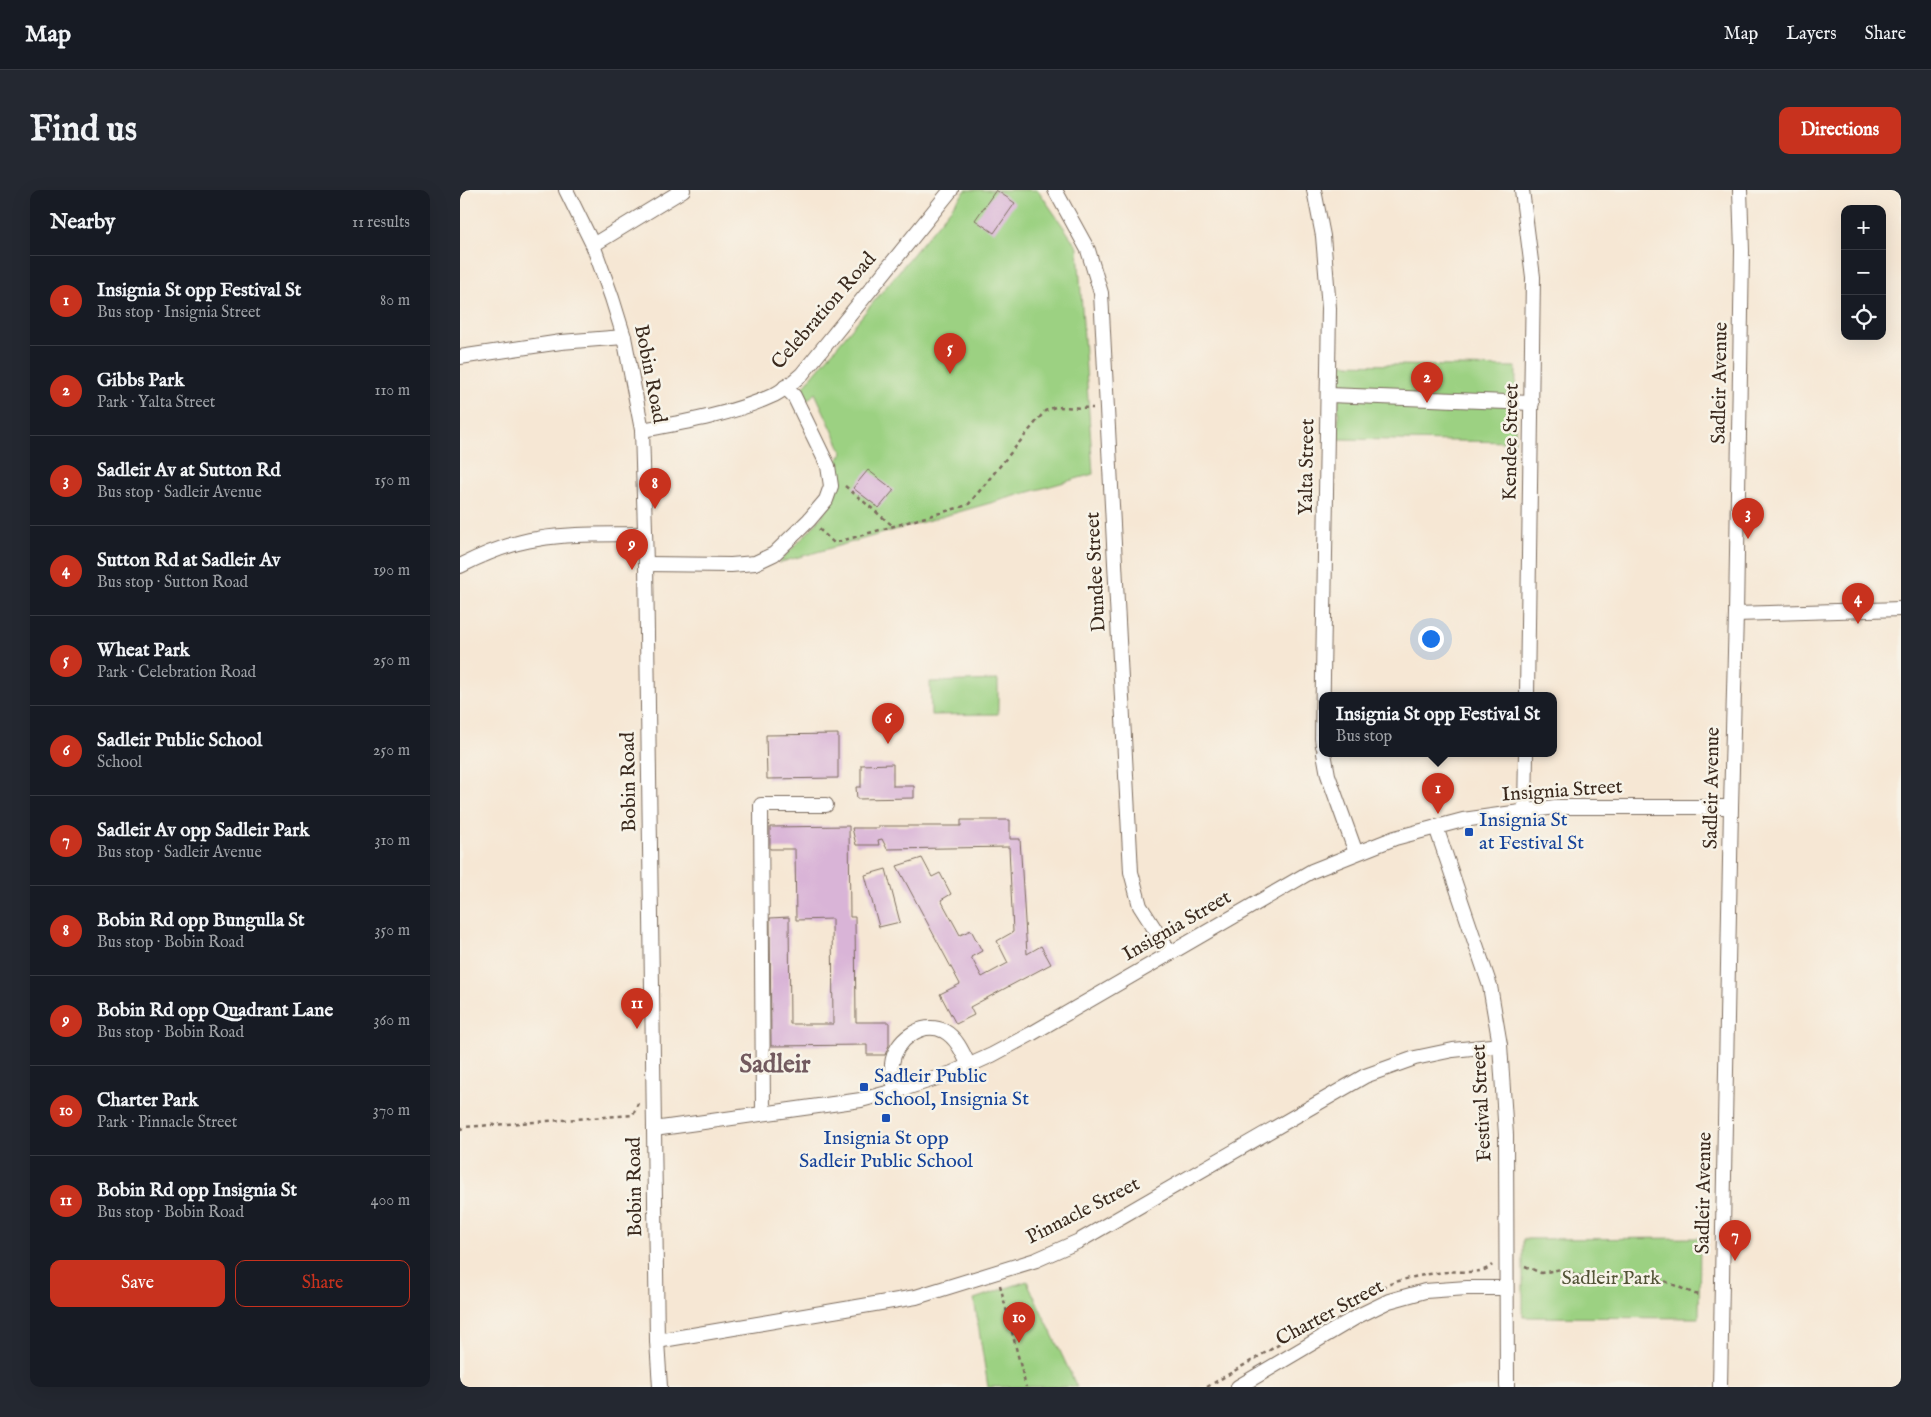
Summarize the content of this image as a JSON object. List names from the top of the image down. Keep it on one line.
{"streets":{"street":["Celebration Road","Bobin Road","Sadleir Avenue","Kendee Street","Yalta Street","Dundee Street","Insignia Street","Festival Street","Pinnacle Street","Charter Street"]},"crossings":[["Celebration Road","Bobin Road"],["Bobin Road","Insignia Street"],["Bobin Road","Pinnacle Street"],["Sadleir Avenue","Insignia Street"],["Dundee Street","Insignia Street"],["Insignia Street","Festival Street"],["Festival Street","Pinnacle Street"],["Festival Street","Charter Street"]],"districts":["Sadleir"],"parks":["Sadleir Park"],"places":{"transit":["Insignia St at Festival St","Sadleir Public School, Insignia St","Insignia St opp Sadleir Public School"]},"page":{"header":"Map","nav":["Map","Layers","Share"],"buttons":["Directions",["Save","Share"]],"title":"Find us","heading":["Nearby","11 results"],"map_buttons":["+","−"],"list":[{"mark":"1","name":"Insignia St opp Festival St","note":"Bus stop · Insignia Street","value":"80 m"},{"mark":"2","name":"Gibbs Park","note":"Park · Yalta Street","value":"110 m"},{"mark":"3","name":"Sadleir Av at Sutton Rd","note":"Bus stop · Sadleir Avenue","value":"150 m"},{"mark":"4","name":"Sutton Rd at Sadleir Av","note":"Bus stop · Sutton Road","value":"190 m"},{"mark":"5","name":"Wheat Park","note":"Park · Celebration Road","value":"250 m"},{"mark":"6","name":"Sadleir Public School","note":"School","value":"250 m"},{"mark":"7","name":"Sadleir Av opp Sadleir Park","note":"Bus stop · Sadleir Avenue","value":"310 m"},{"mark":"8","name":"Bobin Rd opp Bungulla St","note":"Bus stop · Bobin Road","value":"350 m"},{"mark":"9","name":"Bobin Rd opp Quadrant Lane","note":"Bus stop · Bobin Road","value":"360 m"},{"mark":"10","name":"Charter Park","note":"Park · Pinnacle Street","value":"370 m"},{"mark":"11","name":"Bobin Rd opp Insignia St","note":"Bus stop · Bobin Road","value":"400 m"}],"pins":["5","2","8","3","9","4","6","1","11","7","10"],"popup":["Insignia St opp Festival St","Bus stop"]}}
